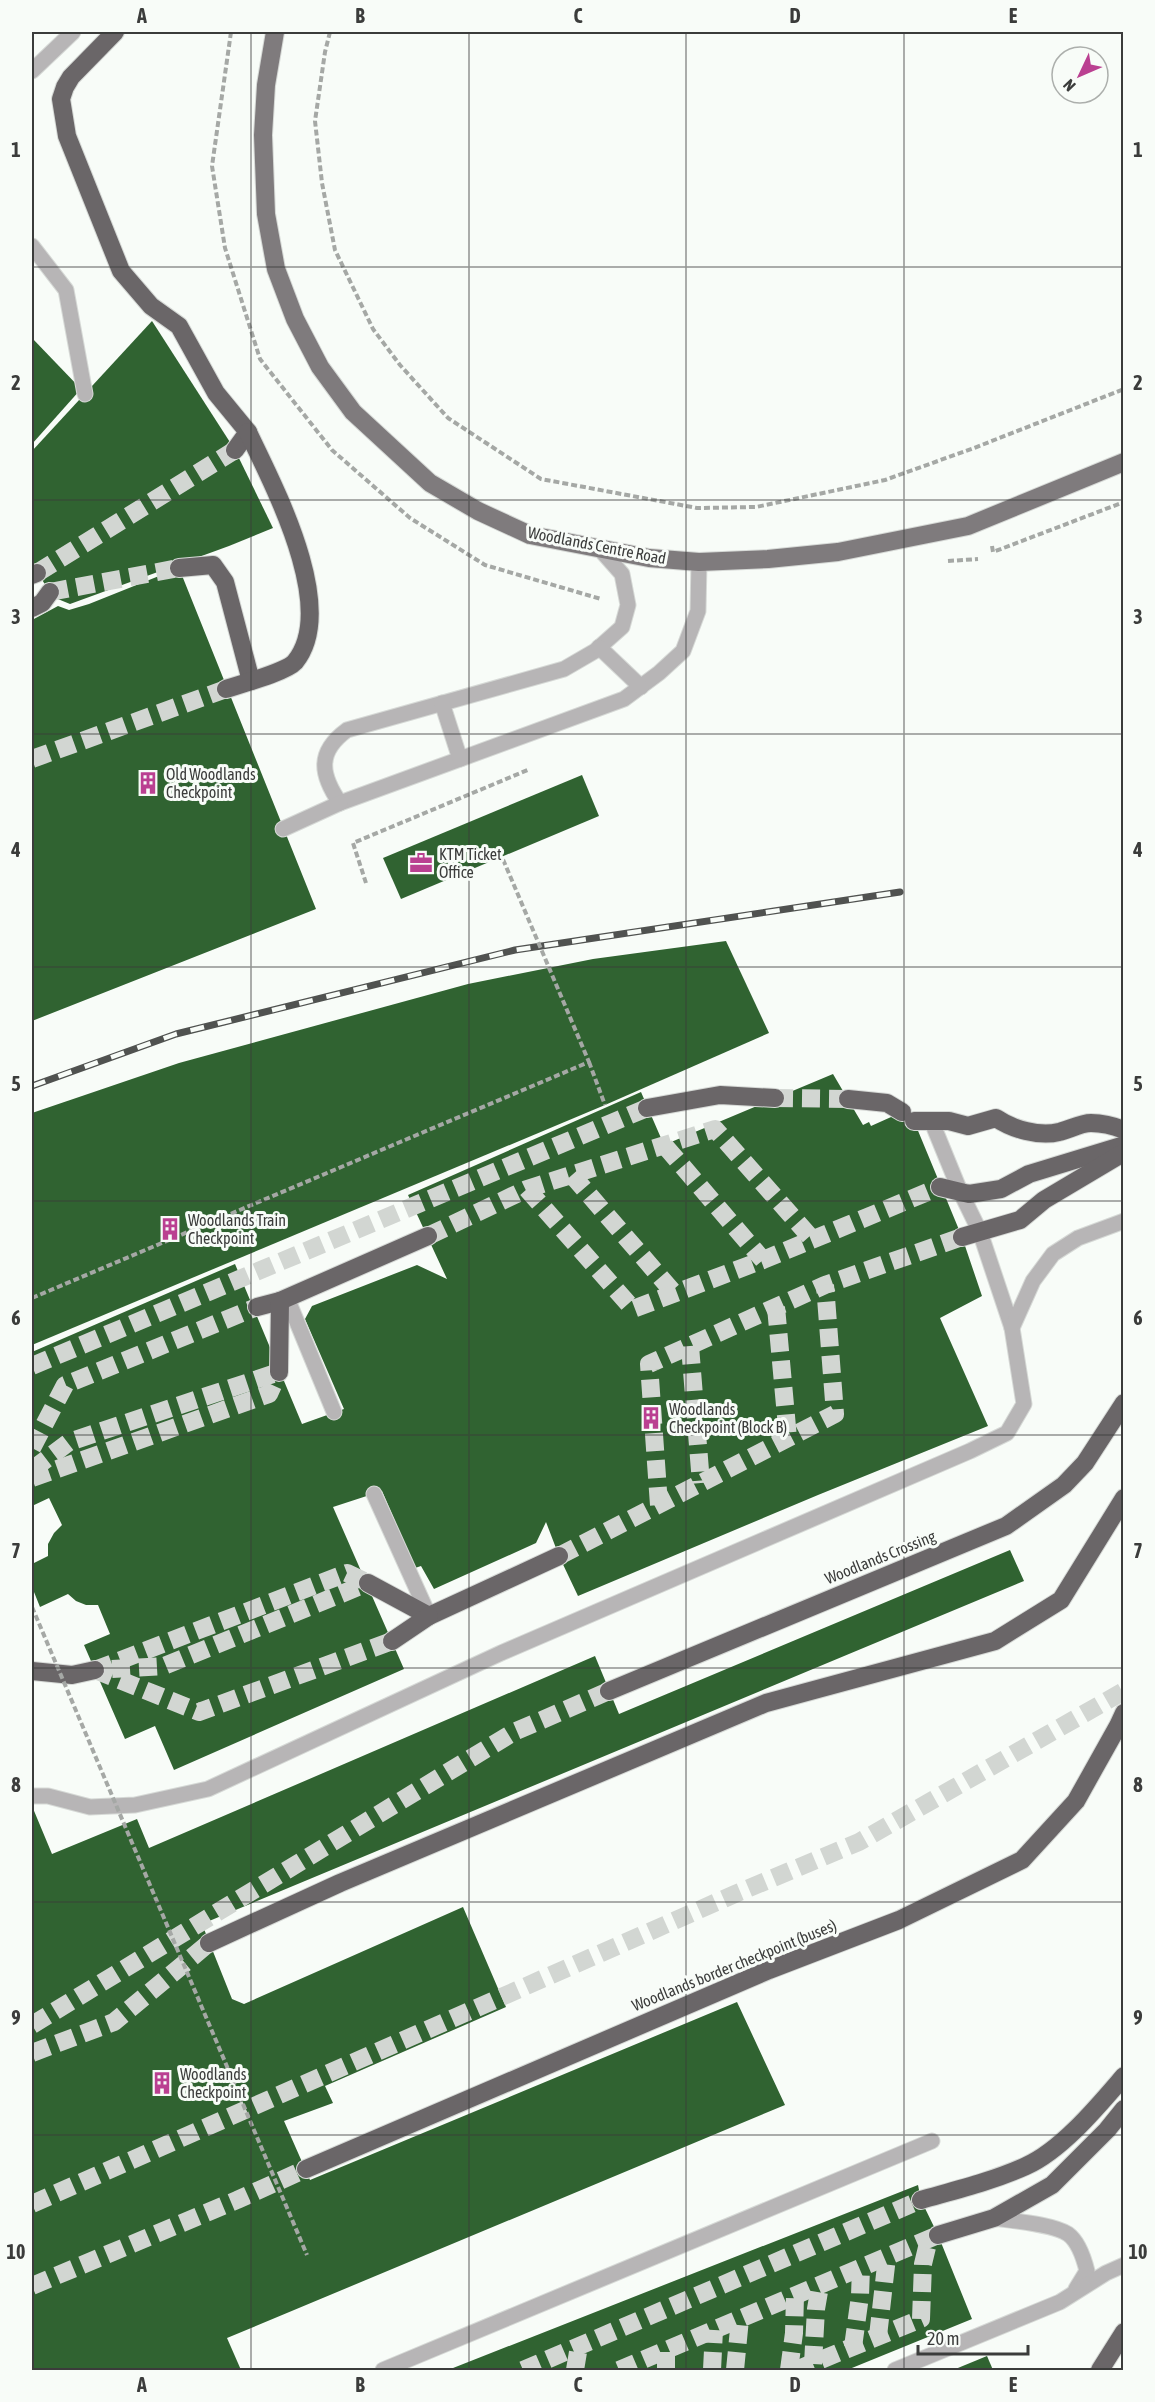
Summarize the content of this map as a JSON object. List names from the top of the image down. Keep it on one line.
{"streets":{"highway":["Woodlands Crossing","Woodlands border checkpoint (buses)"],"main road":["Woodlands Centre Road"]},"places":{"building":["Old Woodlands Checkpoint","Woodlands Train Checkpoint","Woodlands Checkpoint (Block B)","Woodlands Checkpoint"],"office":["KTM Ticket Office"]},"scale_bar":"20 m","north":"bottom left","grid":{"columns":["A","B","C","D","E"],"rows":["1","2","3","4","5","6","7","8","9","10"]}}
